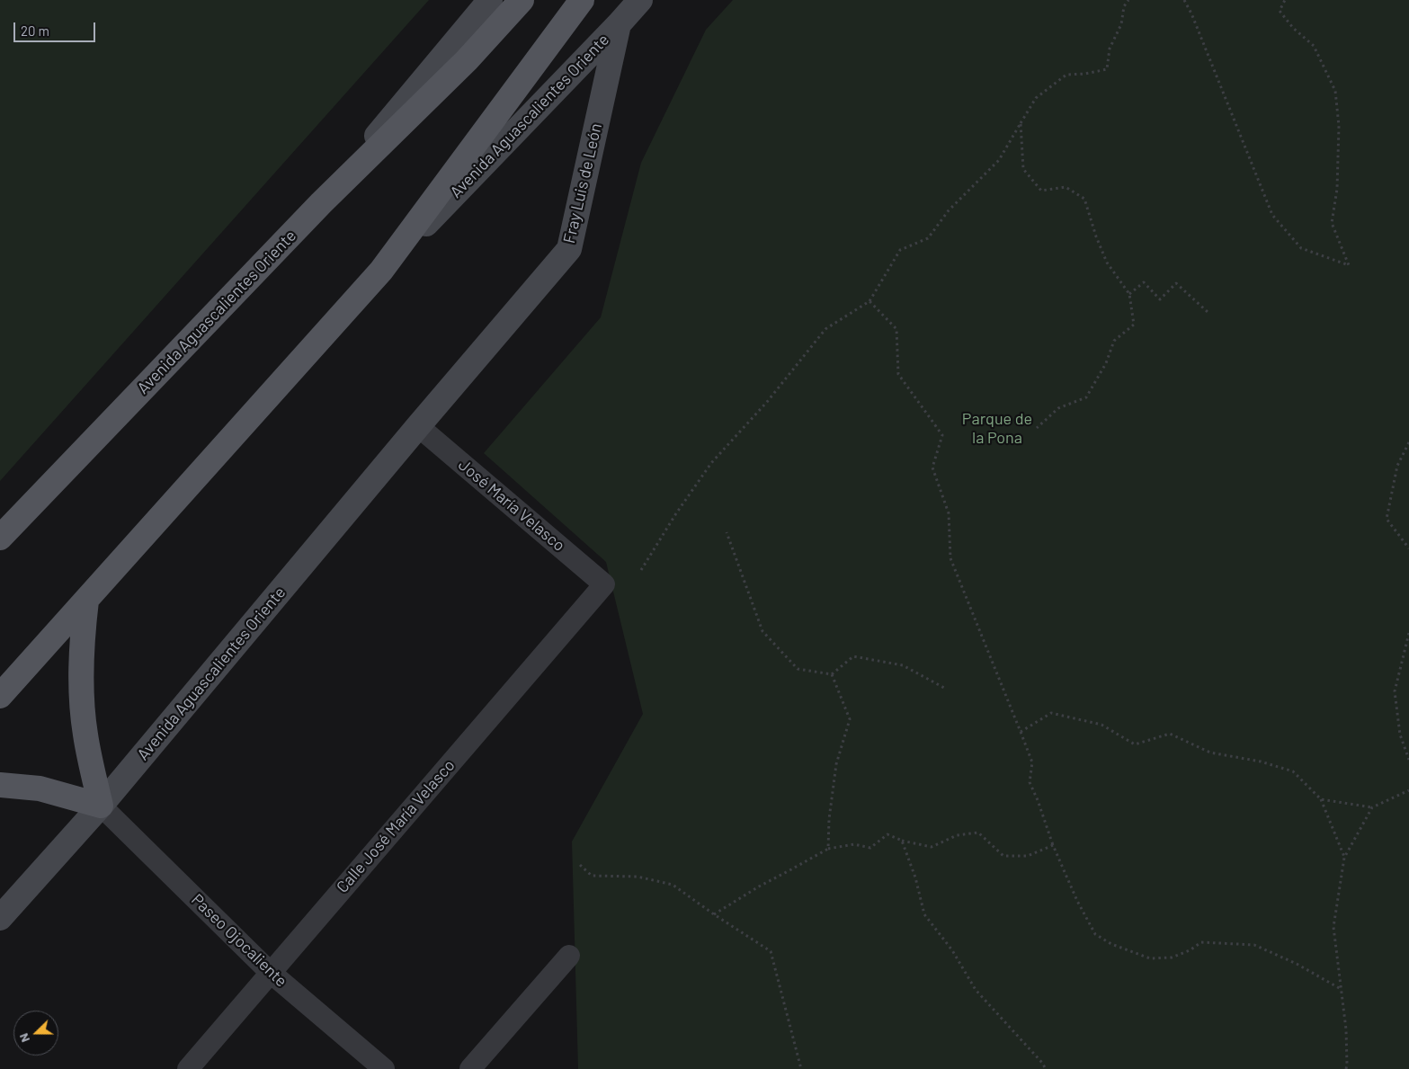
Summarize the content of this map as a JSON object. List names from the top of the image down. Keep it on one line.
{"streets":{"main road":["Avenida Aguascalientes Oriente"],"street":["Fray Luis de León","José María Velasco","Calle José María Velasco","Paseo Ojocaliente"]},"crossings":[["Avenida Aguascalientes Oriente","Fray Luis de León"],["Avenida Aguascalientes Oriente","José María Velasco"],["Avenida Aguascalientes Oriente","Paseo Ojocaliente"],["Fray Luis de León","José María Velasco"],["José María Velasco","Calle José María Velasco"],["Calle José María Velasco","Paseo Ojocaliente"]],"parks":["Parque de la Pona"],"scale_bar":"20 m","north":"left"}
